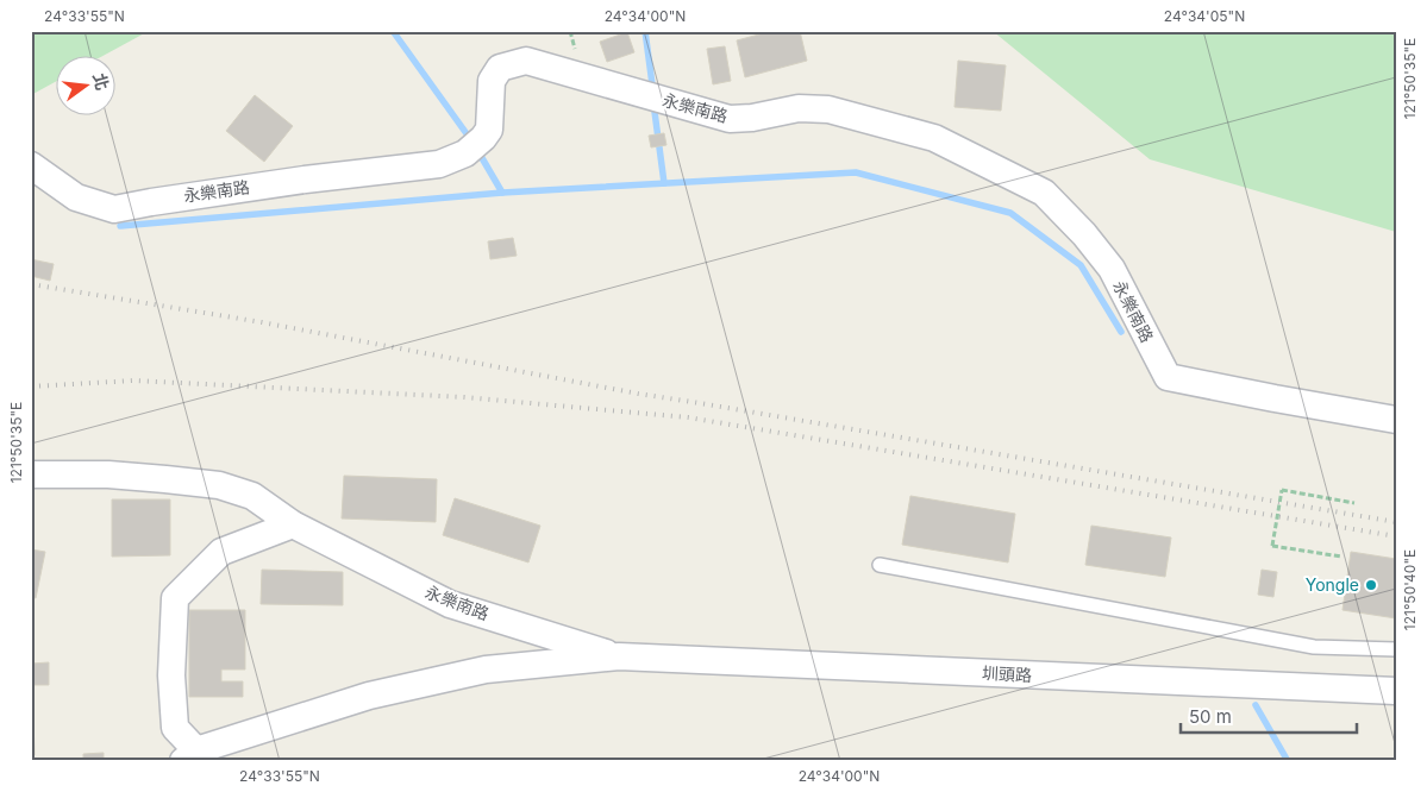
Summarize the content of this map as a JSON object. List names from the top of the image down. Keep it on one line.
{"streets":{"street":["永樂南路","圳頭路"]},"crossings":[["永樂南路","圳頭路"]],"places":["Yongle"],"scale_bar":"50 m","north":"right","coordinates":["24°33'55\"N","24°34'00\"N","24°34'05\"N","121°50'35\"E","121°50'40\"E"]}
